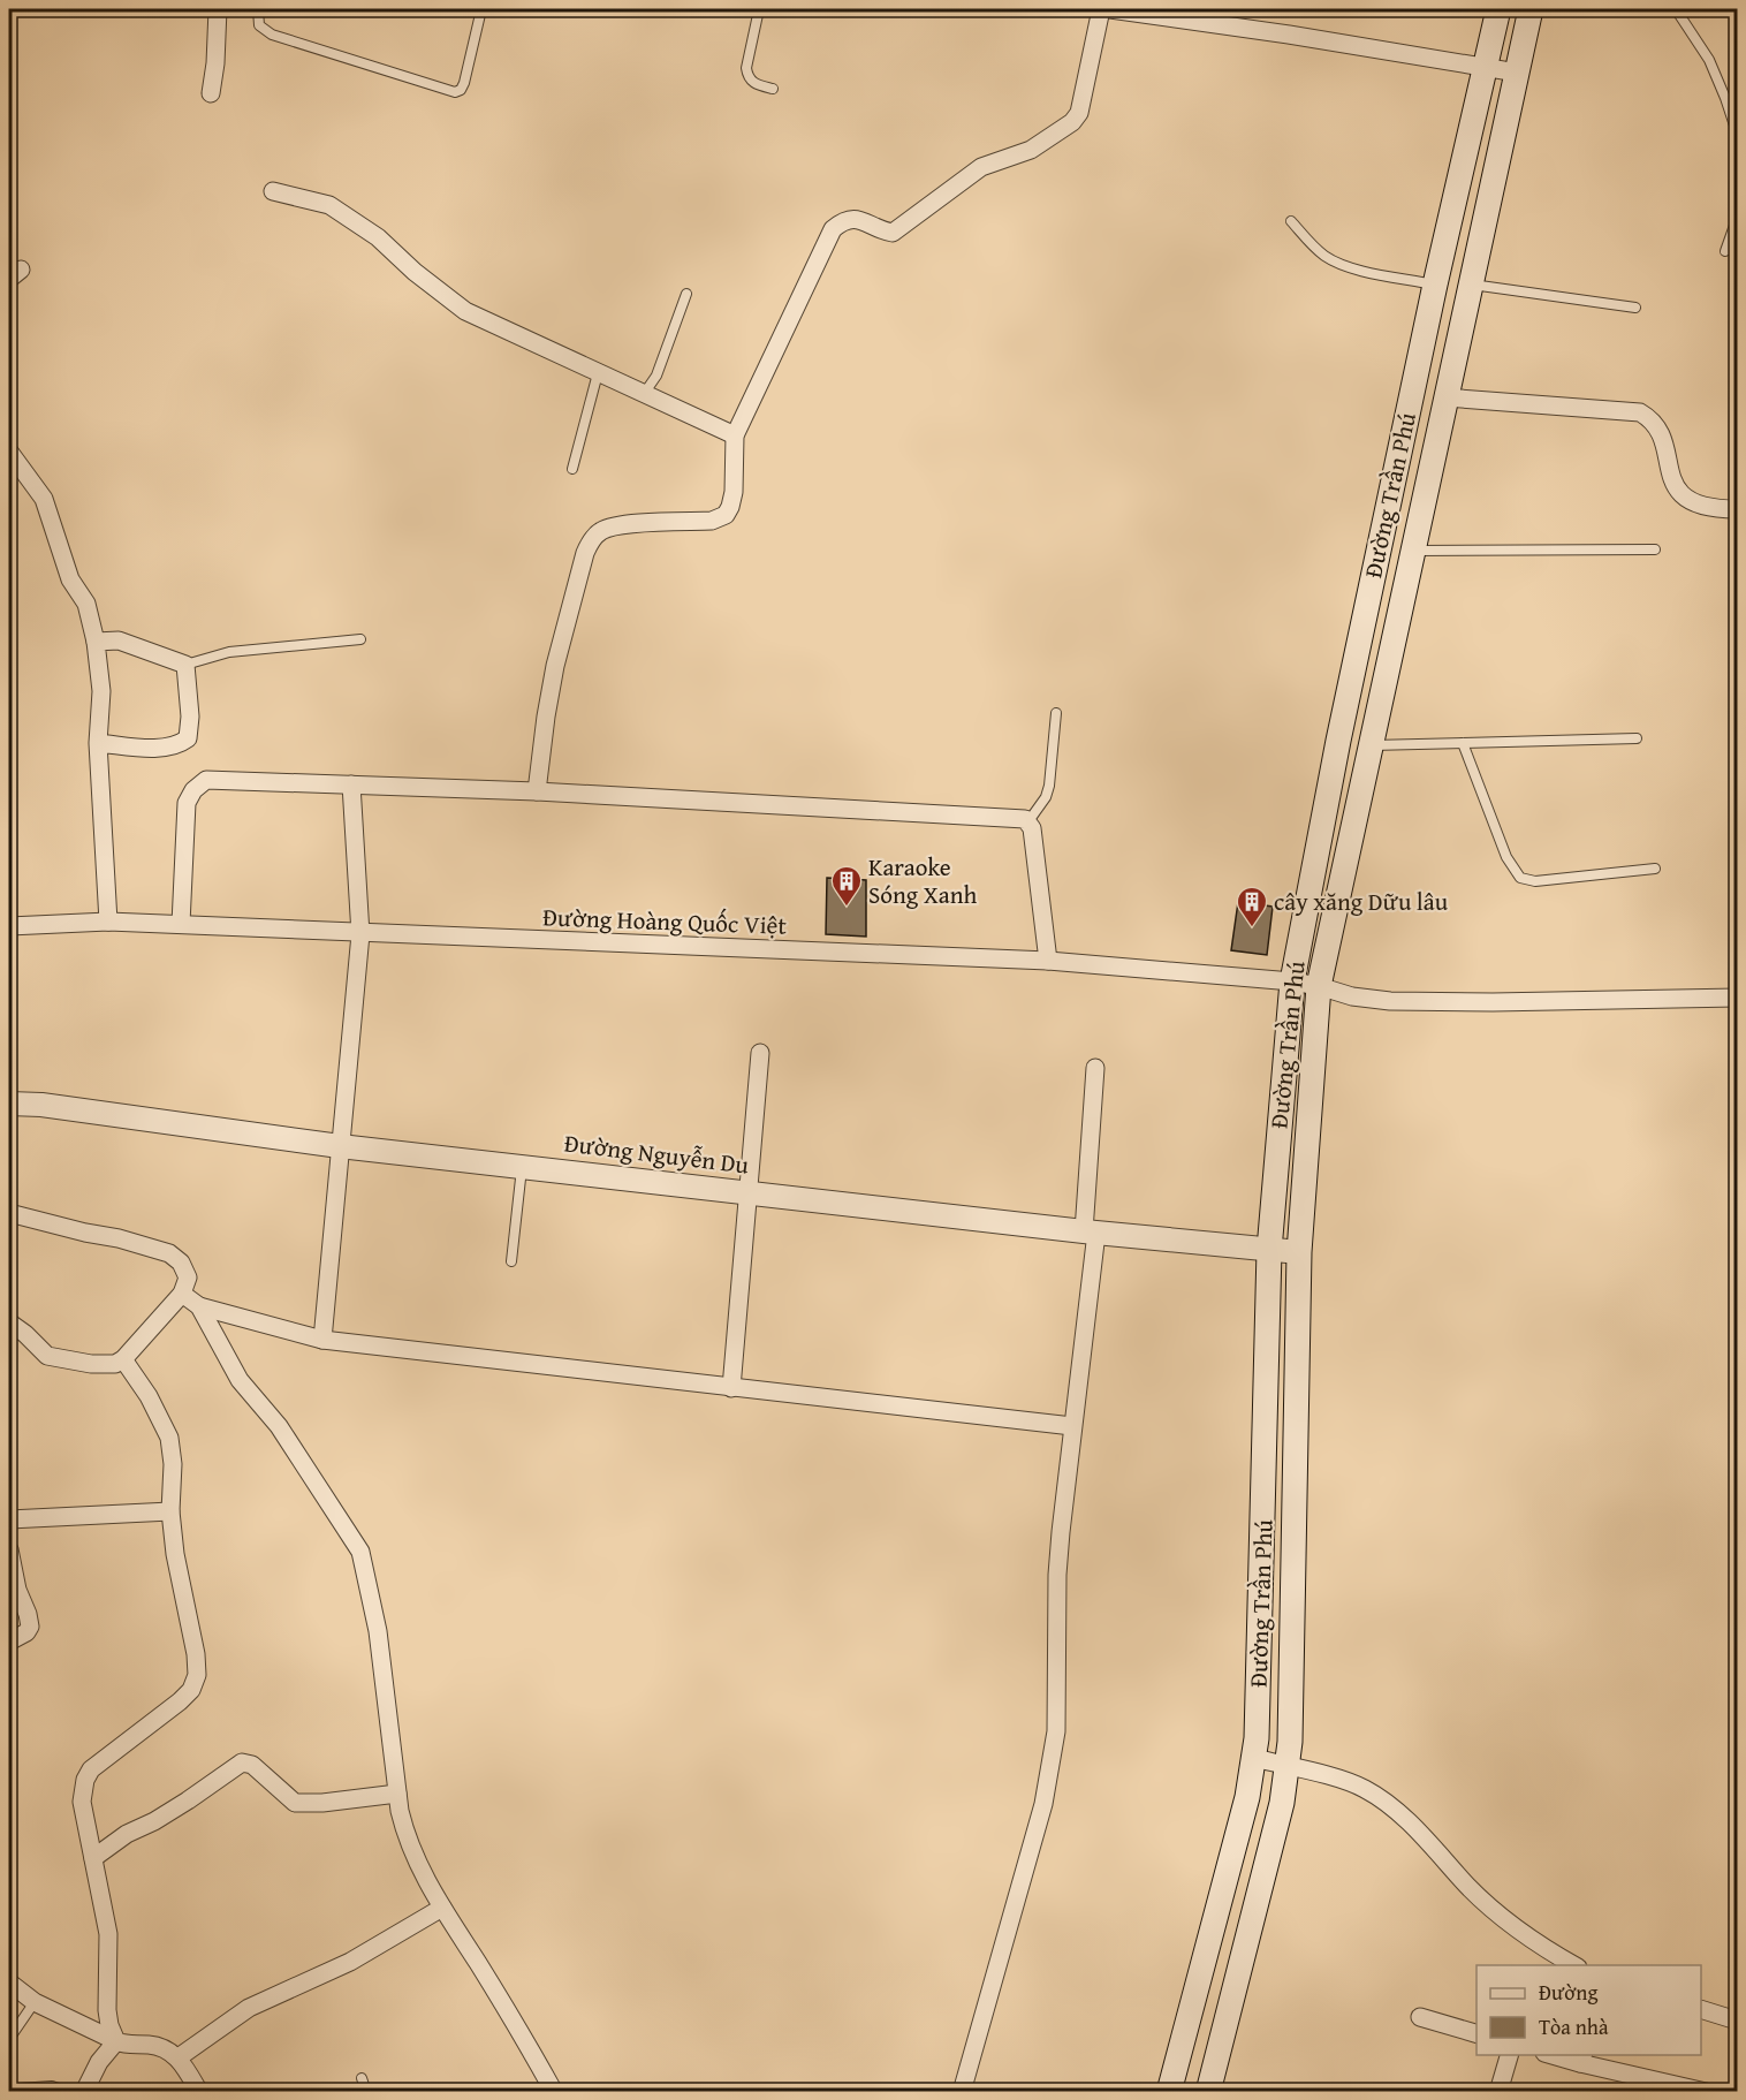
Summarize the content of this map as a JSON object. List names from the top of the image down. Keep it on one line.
{"streets":{"main road":["Đường Trần Phú"],"street":["Đường Hoàng Quốc Việt","Đường Nguyễn Du"]},"crossings":[["Đường Trần Phú","Đường Hoàng Quốc Việt"],["Đường Trần Phú","Đường Nguyễn Du"]],"places":{"building":["Karaoke Sóng Xanh","cây xăng Dữu lâu"]},"legend":["Đường","Tòa nhà"]}
